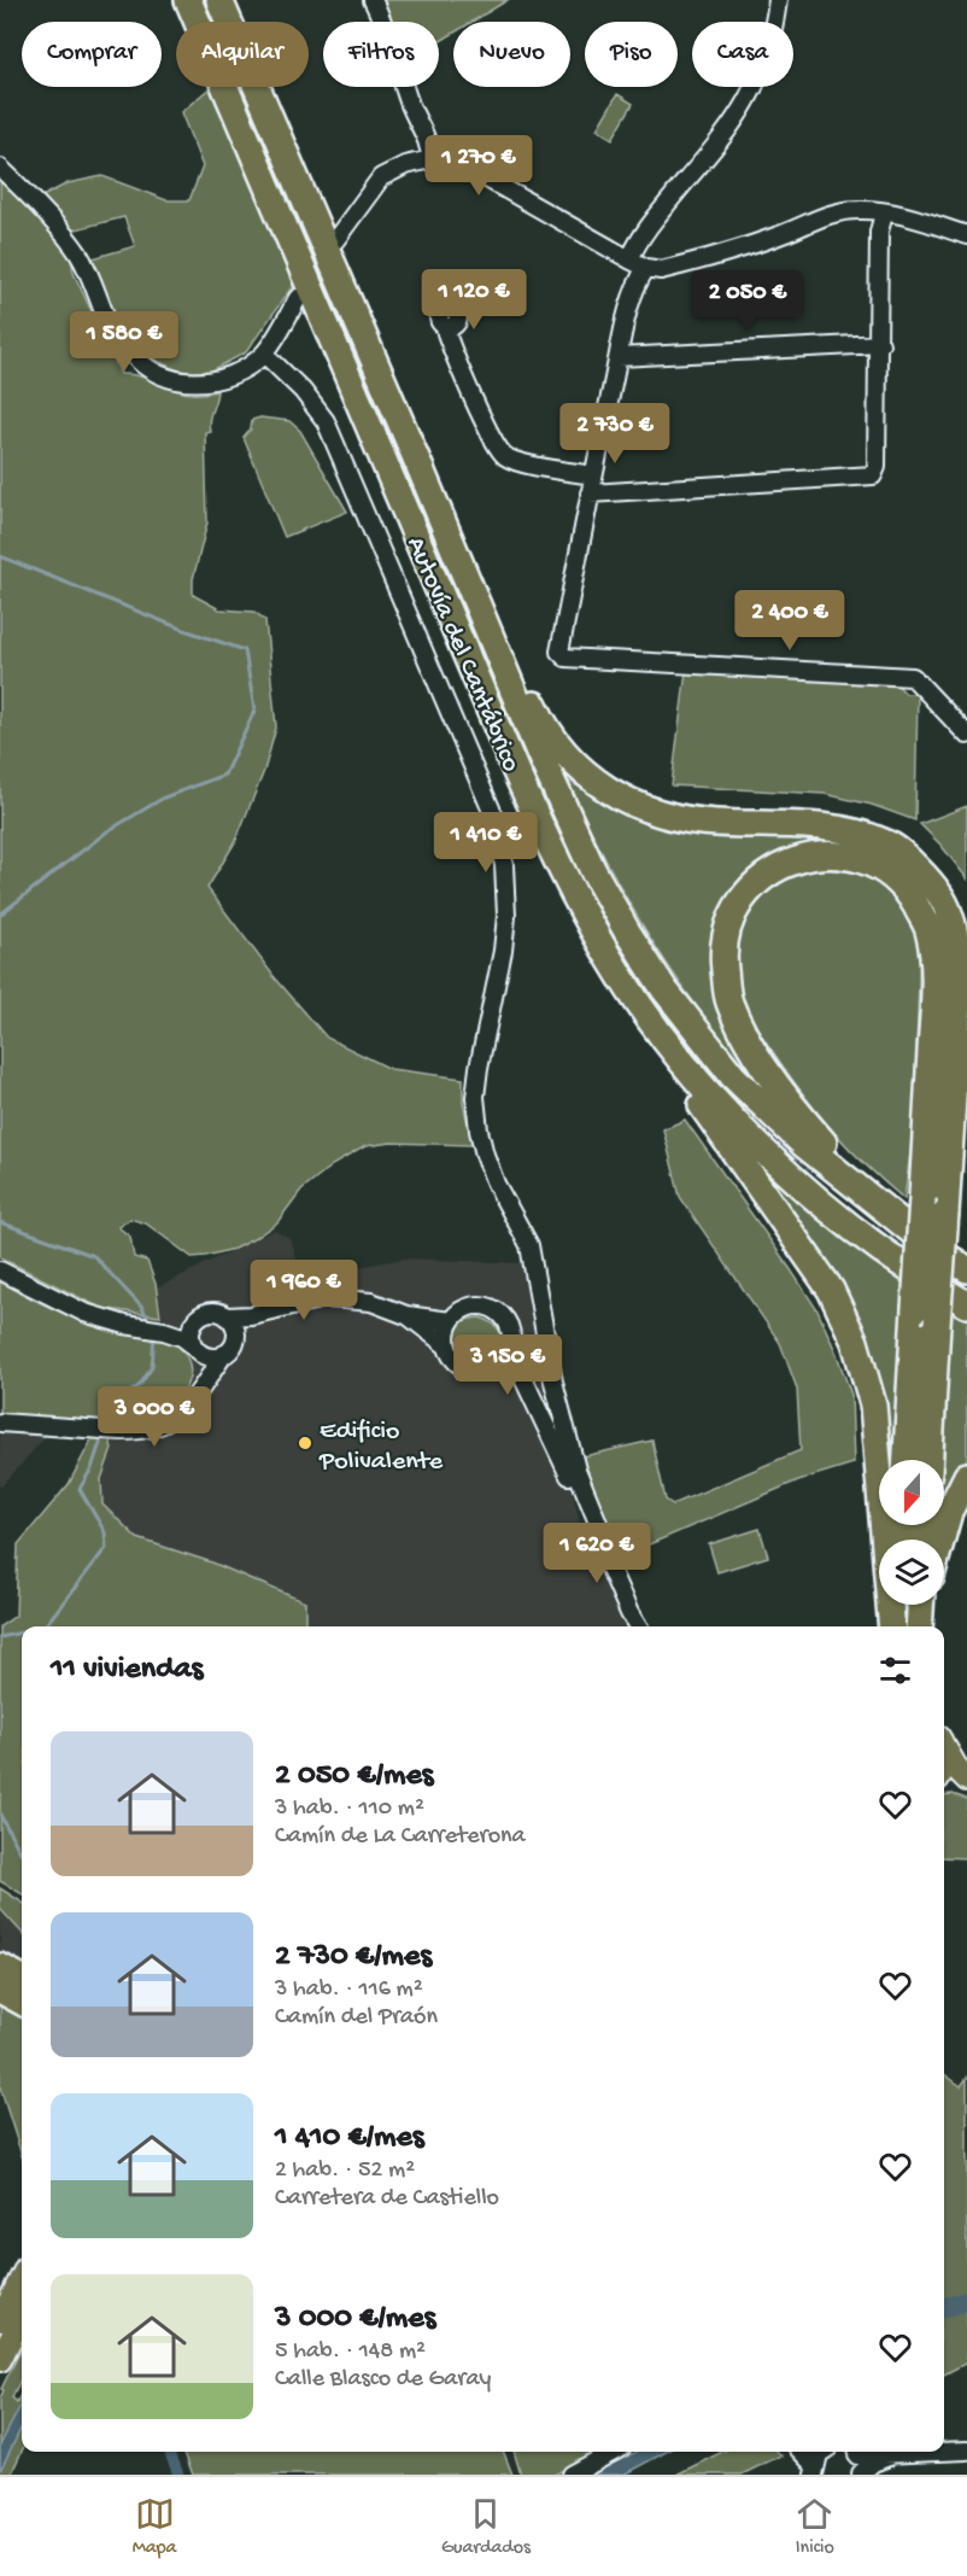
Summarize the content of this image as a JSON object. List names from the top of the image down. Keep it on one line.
{"streets":{"highway":["Autovía del Cantábrico"]},"places":["Edificio Polivalente"],"north":"bottom","page":{"chip":["Comprar","Alquilar","Filtros","Nuevo","Piso","Casa"],"price":["1 270 €","1 120 €","2 050 €","1 580 €","2 730 €","2 400 €","1 410 €","1 960 €","3 150 €","3 000 €","1 620 €"],"heading":"11 viviendas","list":[{"name":"2 050 €/mes","note":"3 hab. · 110 m² · Camín de La Carreterona"},{"name":"2 730 €/mes","note":"3 hab. · 116 m² · Camín del Praón"},{"name":"1 410 €/mes","note":"2 hab. · 52 m² · Carretera de Castiello"},{"name":"3 000 €/mes","note":"5 hab. · 148 m² · Calle Blasco de Garay"}],"tabs":["Mapa","Guardados","Inicio"]}}
